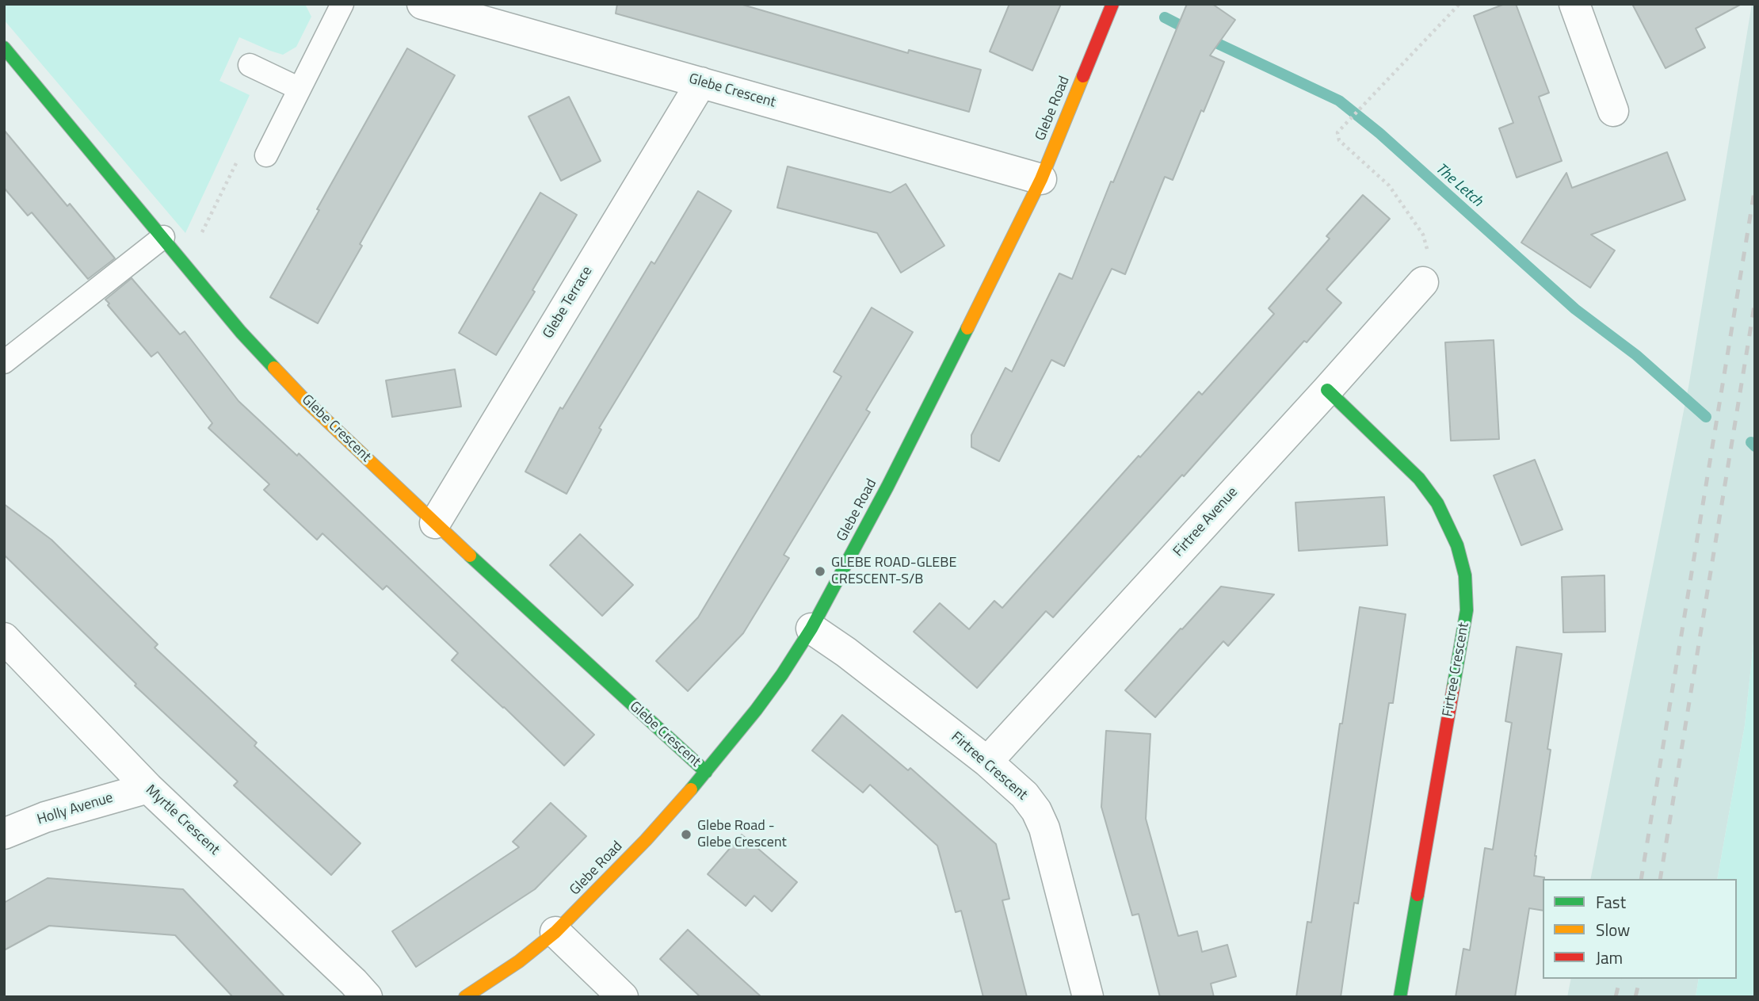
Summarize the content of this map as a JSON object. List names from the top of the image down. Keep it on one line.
{"streets":{"street":["Glebe Crescent","Glebe Road","Glebe Terrace","Firtree Avenue","Firtree Crescent","Holly Avenue","Myrtle Crescent"]},"crossings":[["Glebe Crescent","Glebe Road"],["Glebe Crescent","Glebe Terrace"],["Glebe Road","Firtree Crescent"],["Firtree Avenue","Firtree Crescent"],["Holly Avenue","Myrtle Crescent"]],"water":["The Letch"],"places":["GLEBE ROAD-GLEBE CRESCENT-S/B","Glebe Road - Glebe Crescent"],"legend":["Fast","Slow","Jam"]}
